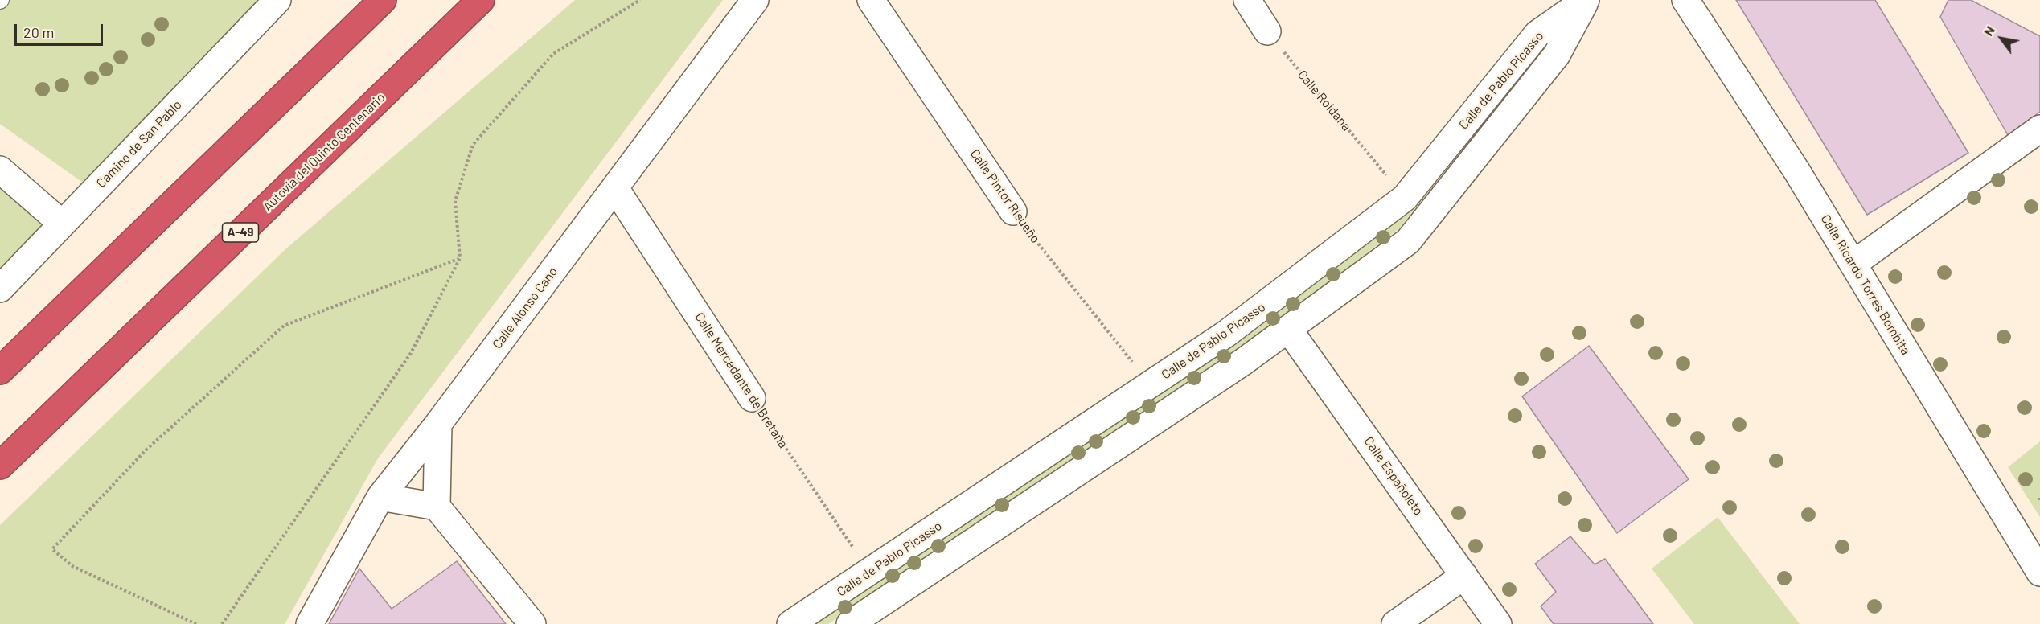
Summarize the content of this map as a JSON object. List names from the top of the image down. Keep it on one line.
{"streets":{"highway":["Autovía del Quinto Centenario","A-49"],"street":["Calle de Pablo Picasso","Camino de San Pablo","Calle Pintor Risueño","Calle Ricardo Torres Bombita","Calle Alonso Cano","Calle Mercadante de Bretaña","Calle Españoleto"],"path":["Calle Roldana"]},"crossings":[["Calle de Pablo Picasso","Calle Roldana"],["Calle de Pablo Picasso","Calle Pintor Risueño"],["Calle de Pablo Picasso","Calle Mercadante de Bretaña"],["Calle de Pablo Picasso","Calle Españoleto"],["Calle Alonso Cano","Calle Mercadante de Bretaña"]],"scale_bar":"20 m","north":"top left"}
